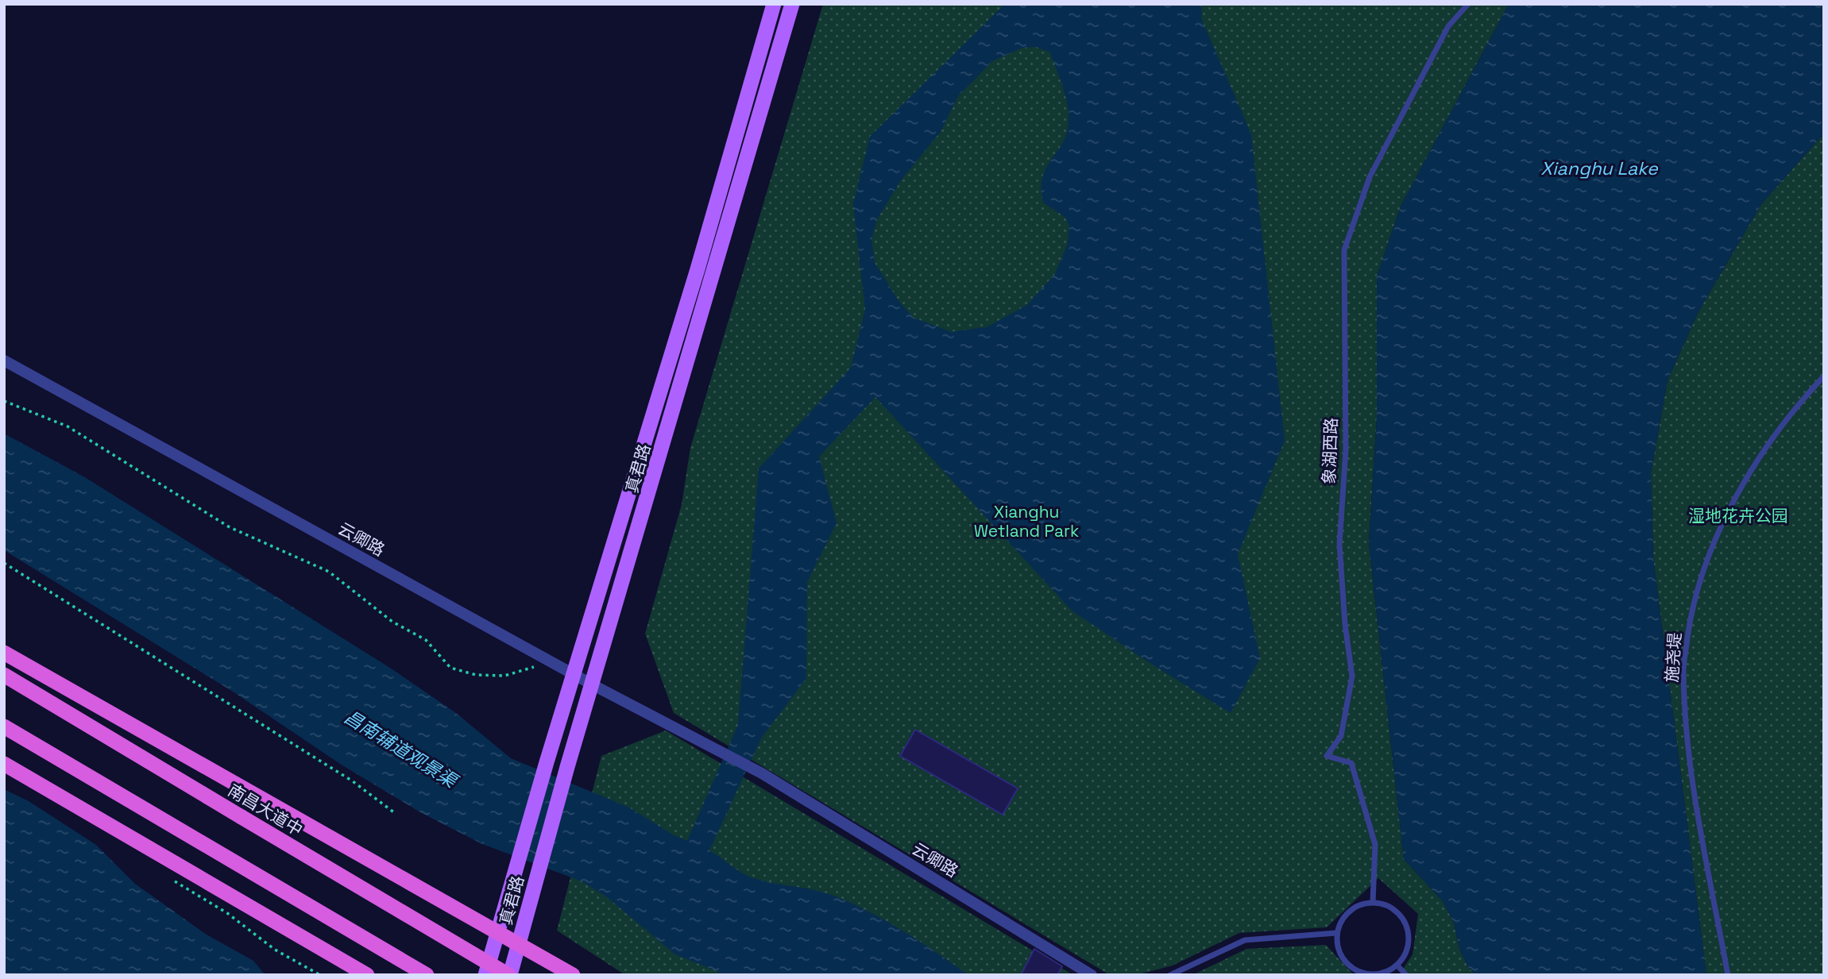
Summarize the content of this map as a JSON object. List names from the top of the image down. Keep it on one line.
{"streets":{"highway":["南昌大道中"],"main road":["真君路"],"street":["云卿路"],"lane":["象湖西路","施尧堤"]},"crossings":[["真君路","云卿路"],["真君路","南昌大道中"]],"water":["Xianghu Lake","昌南辅道观景渠"],"parks":["Xianghu Wetland Park","湿地花卉公园"]}
